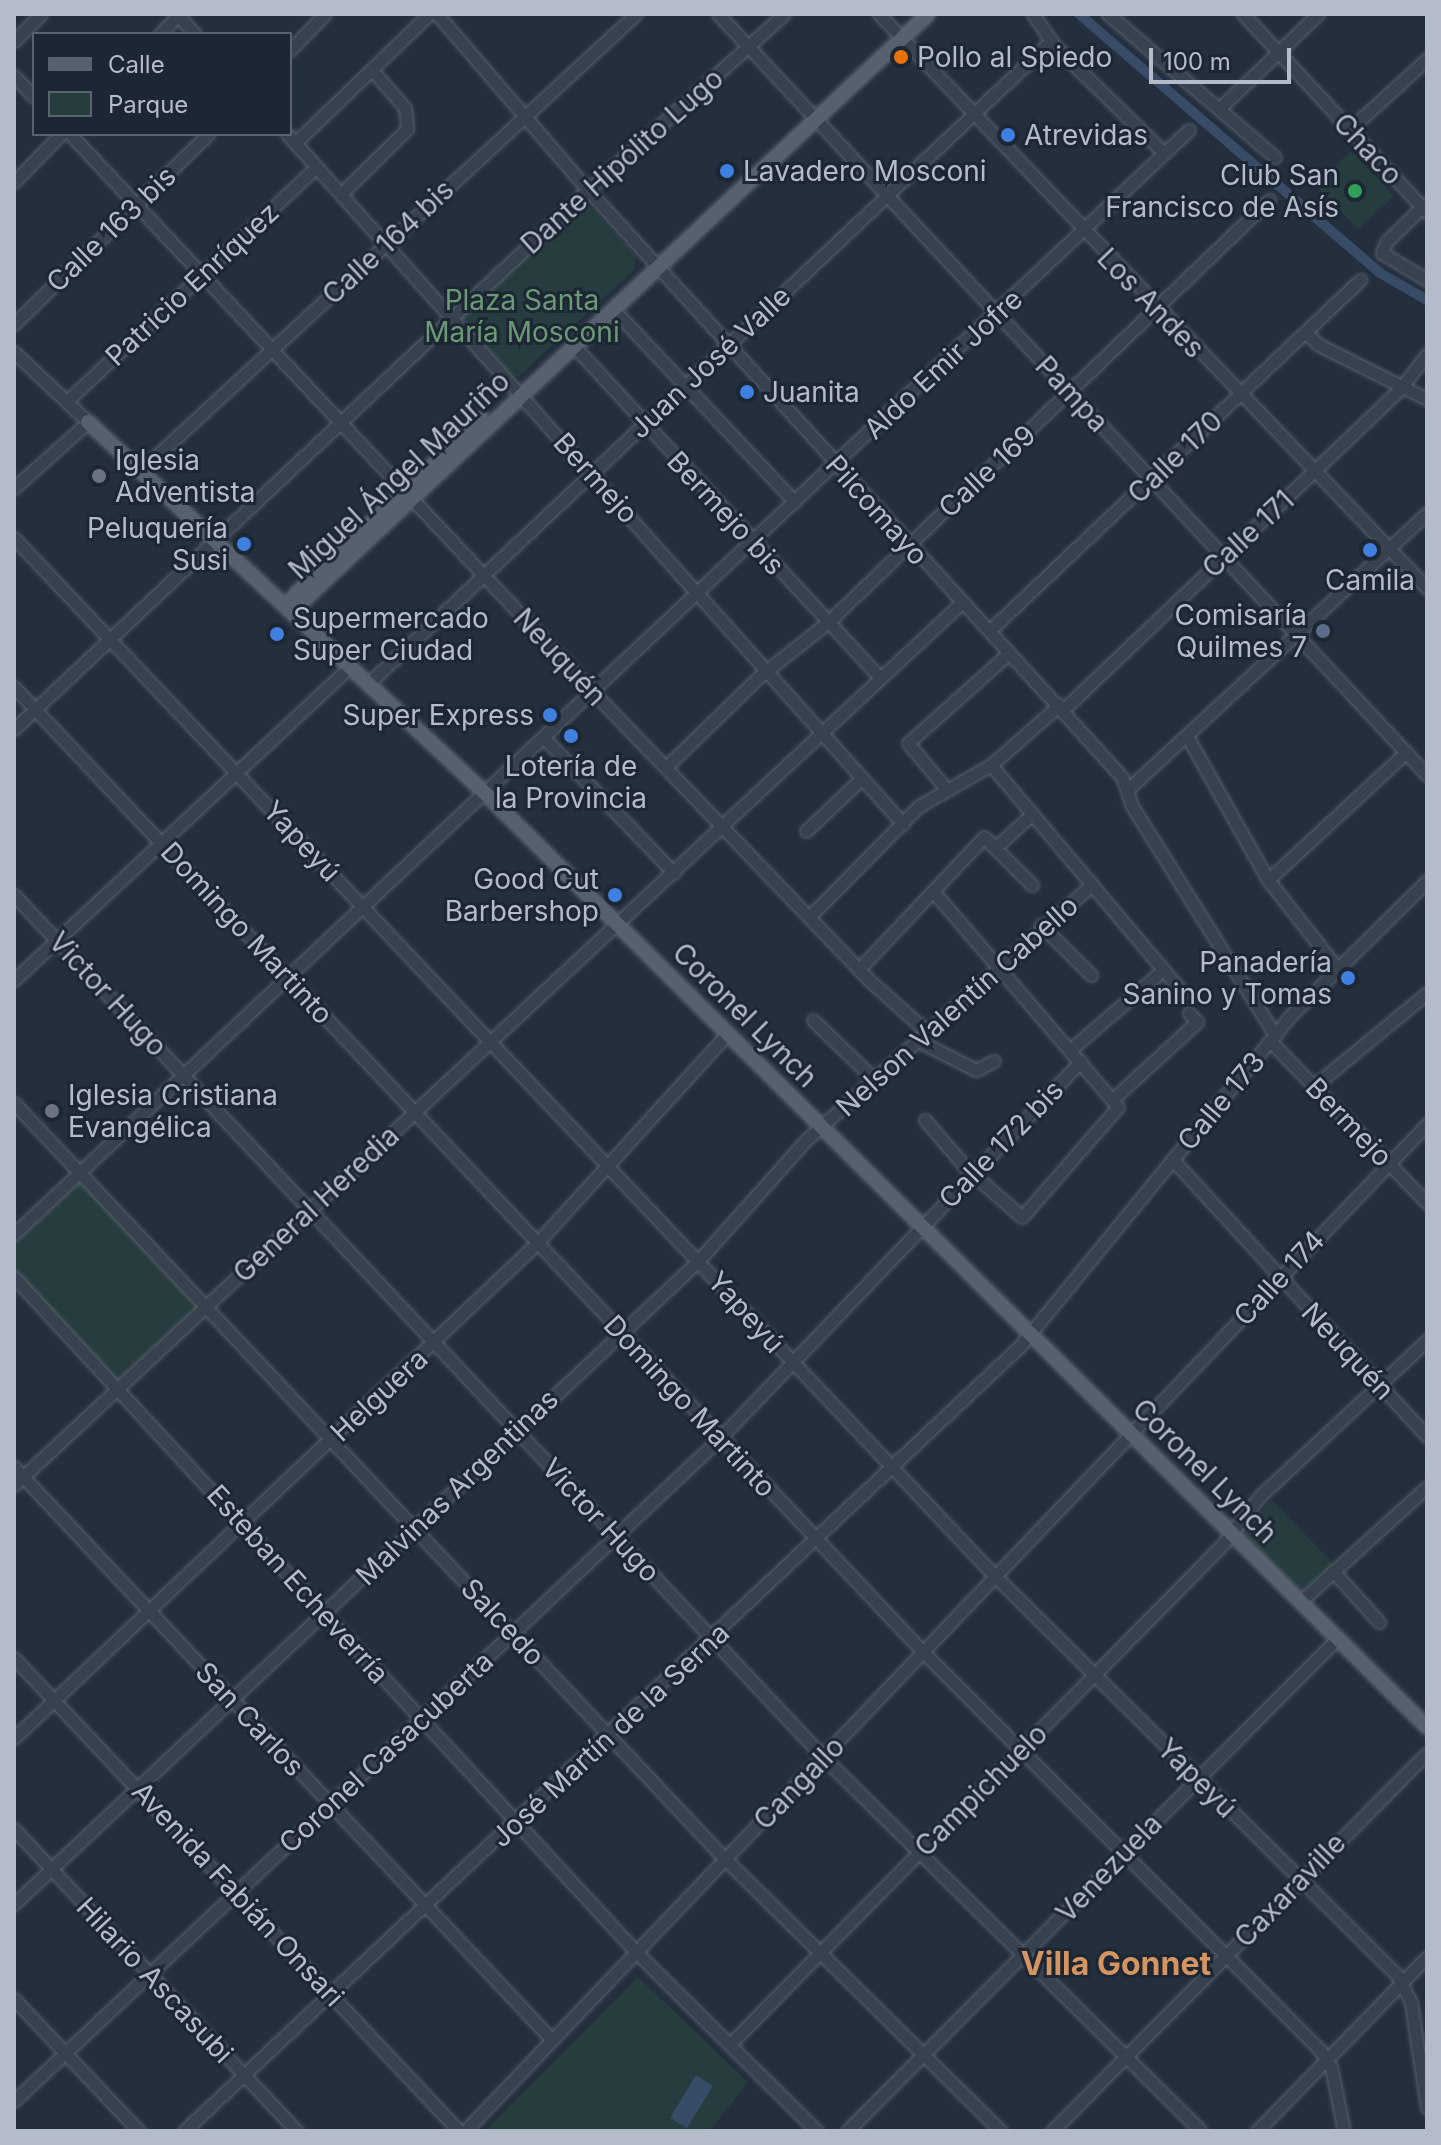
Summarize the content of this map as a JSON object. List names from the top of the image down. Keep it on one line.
{"streets":{"main road":["Miguel Ángel Mauriño","Coronel Lynch"],"street":["Chaco","Dante Hipólito Lugo","Calle 163 bis","Calle 164 bis","Patricio Enríquez","Los Andes","Juan José Valle","Aldo Emir Jofre","Pampa","Calle 170","Calle 169","Bermejo","Pilcomayo","Bermejo bis","Calle 171","Neuquén","Yapeyú","Domingo Martinto","Victor Hugo","Nelson Valentín Cabello","Calle 173","Calle 172 bis","General Heredia","Calle 174","Helguera","Malvinas Argentinas","Esteban Echeverría","Salcedo","San Carlos","José Martín de la Serna","Coronel Casacuberta","Cangallo","Campichuelo","Venezuela","Caxaraville","Avenida Fabián Onsari","Hilario Ascasubi"]},"crossings":[["Dante Hipólito Lugo","Pampa"],["Dante Hipólito Lugo","Bermejo"],["Dante Hipólito Lugo","Pilcomayo"],["Dante Hipólito Lugo","Neuquén"],["Dante Hipólito Lugo","Yapeyú"],["Dante Hipólito Lugo","Domingo Martinto"],["Dante Hipólito Lugo","Coronel Lynch"],["Calle 163 bis","Neuquén"],["Calle 164 bis","Bermejo"],["Calle 164 bis","Pilcomayo"],["Calle 164 bis","Neuquén"],["Calle 164 bis","Coronel Lynch"],["Patricio Enríquez","Bermejo"],["Patricio Enríquez","Neuquén"],["Patricio Enríquez","Coronel Lynch"],["Los Andes","Juan José Valle"],["Los Andes","Aldo Emir Jofre"],["Los Andes","Calle 170"],["Los Andes","Calle 169"],["Los Andes","Miguel Ángel Mauriño"],["Los Andes","Calle 171"],["Juan José Valle","Pampa"],["Juan José Valle","Bermejo"],["Juan José Valle","Pilcomayo"],["Juan José Valle","Bermejo bis"],["Juan José Valle","Neuquén"],["Juan José Valle","Coronel Lynch"],["Aldo Emir Jofre","Pampa"],["Aldo Emir Jofre","Bermejo"],["Aldo Emir Jofre","Pilcomayo"],["Aldo Emir Jofre","Bermejo bis"],["Aldo Emir Jofre","Neuquén"],["Aldo Emir Jofre","Yapeyú"],["Aldo Emir Jofre","Domingo Martinto"],["Aldo Emir Jofre","Victor Hugo"],["Aldo Emir Jofre","Coronel Lynch"],["Aldo Emir Jofre","Salcedo"],["Pampa","Calle 170"],["Pampa","Calle 169"],["Pampa","Miguel Ángel Mauriño"],["Pampa","Calle 171"],["Calle 170","Pilcomayo"],["Calle 169","Bermejo"],["Calle 169","Pilcomayo"],["Calle 169","Bermejo bis"],["Calle 169","Neuquén"],["Miguel Ángel Mauriño","Bermejo"],["Miguel Ángel Mauriño","Pilcomayo"],["Miguel Ángel Mauriño","Bermejo bis"],["Miguel Ángel Mauriño","Neuquén"],["Miguel Ángel Mauriño","Coronel Lynch"],["Bermejo","Pilcomayo"],["Bermejo","Calle 171"],["Bermejo","Calle 173"],["Bermejo","Calle 174"],["Pilcomayo","Calle 171"],["Pilcomayo","Calle 173"],["Calle 171","Neuquén"],["Neuquén","Nelson Valentín Cabello"],["Neuquén","Calle 173"],["Neuquén","Calle 174"],["Neuquén","Campichuelo"],["Yapeyú","General Heredia"],["Yapeyú","Helguera"],["Yapeyú","Malvinas Argentinas"],["Yapeyú","José Martín de la Serna"],["Yapeyú","Coronel Casacuberta"],["Yapeyú","Cangallo"],["Yapeyú","Campichuelo"],["Yapeyú","Venezuela"],["Yapeyú","Caxaraville"],["Domingo Martinto","General Heredia"],["Domingo Martinto","Helguera"],["Domingo Martinto","Malvinas Argentinas"],["Domingo Martinto","José Martín de la Serna"],["Domingo Martinto","Coronel Casacuberta"],["Domingo Martinto","Cangallo"],["Domingo Martinto","Campichuelo"],["Domingo Martinto","Venezuela"],["Domingo Martinto","Caxaraville"],["Victor Hugo","General Heredia"],["Victor Hugo","Helguera"],["Victor Hugo","Malvinas Argentinas"],["Victor Hugo","José Martín de la Serna"],["Victor Hugo","Coronel Casacuberta"],["Victor Hugo","Cangallo"],["Victor Hugo","Campichuelo"],["Victor Hugo","Venezuela"],["Victor Hugo","Caxaraville"],["Nelson Valentín Cabello","Coronel Lynch"],["Nelson Valentín Cabello","Malvinas Argentinas"],["Coronel Lynch","Calle 173"],["Coronel Lynch","Calle 172 bis"],["Coronel Lynch","General Heredia"],["Coronel Lynch","Calle 174"],["Coronel Lynch","Helguera"],["Coronel Lynch","Malvinas Argentinas"],["Coronel Lynch","José Martín de la Serna"],["Coronel Lynch","Coronel Casacuberta"],["Coronel Lynch","Cangallo"],["Coronel Lynch","Campichuelo"],["Coronel Lynch","Venezuela"],["Calle 173","José Martín de la Serna"],["Calle 172 bis","Coronel Casacuberta"],["General Heredia","Esteban Echeverría"],["General Heredia","Salcedo"],["General Heredia","San Carlos"],["Calle 174","Cangallo"],["Helguera","Esteban Echeverría"],["Helguera","Salcedo"],["Helguera","San Carlos"],["Helguera","Avenida Fabián Onsari"],["Malvinas Argentinas","Esteban Echeverría"],["Malvinas Argentinas","Salcedo"],["Malvinas Argentinas","San Carlos"],["Malvinas Argentinas","Avenida Fabián Onsari"],["Malvinas Argentinas","Hilario Ascasubi"],["Esteban Echeverría","José Martín de la Serna"],["Esteban Echeverría","Coronel Casacuberta"],["Esteban Echeverría","Cangallo"],["Esteban Echeverría","Campichuelo"],["Salcedo","José Martín de la Serna"],["Salcedo","Coronel Casacuberta"],["Salcedo","Cangallo"],["Salcedo","Campichuelo"],["Salcedo","Venezuela"],["San Carlos","José Martín de la Serna"],["San Carlos","Coronel Casacuberta"],["San Carlos","Cangallo"],["José Martín de la Serna","Avenida Fabián Onsari"],["José Martín de la Serna","Hilario Ascasubi"],["Coronel Casacuberta","Avenida Fabián Onsari"],["Coronel Casacuberta","Hilario Ascasubi"],["Cangallo","Avenida Fabián Onsari"]],"districts":["Villa Gonnet"],"parks":["Plaza Santa María Mosconi"],"places":["Pollo al Spiedo","Atrevidas","Lavadero Mosconi","Club San Francisco de Asís","Juanita","Iglesia Adventista","Peluquería Susi","Camila","Comisaría Quilmes 7","Supermercado Super Ciudad","Super Express","Lotería de la Provincia","Good Cut Barbershop","Panadería Sanino y Tomas","Iglesia Cristiana Evangélica"],"legend":["Calle","Parque"],"scale_bar":"100 m"}
